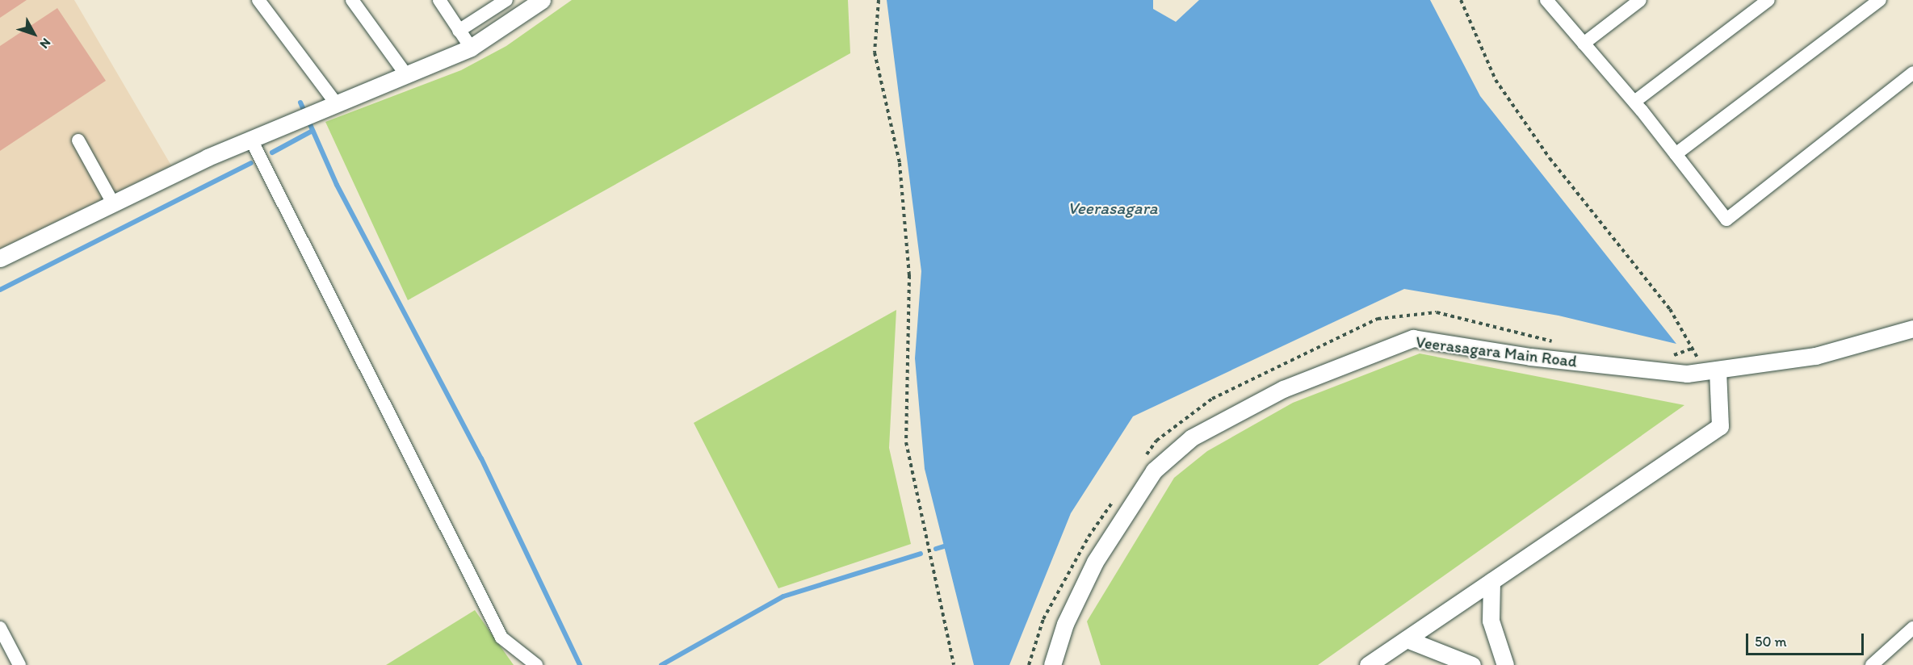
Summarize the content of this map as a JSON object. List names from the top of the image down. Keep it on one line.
{"streets":{"street":["Veerasagara Main Road"]},"water":["Veerasagara"],"scale_bar":"50 m","north":"bottom right"}
